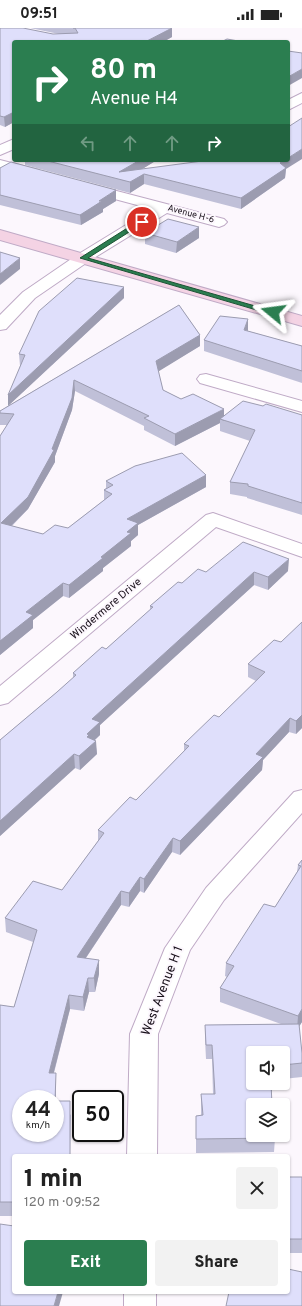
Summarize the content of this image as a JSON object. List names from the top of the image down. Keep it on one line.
{"streets":{"street":["Avenue H-6","Windermere Drive","West Avenue H 1"]},"page":{"status":"09:51","turn":["80 m","Avenue H4"],"speed":"44 km/h","limit":"50","heading":["1 min","120 m · 09:52"],"buttons":["Exit","Share"]}}
